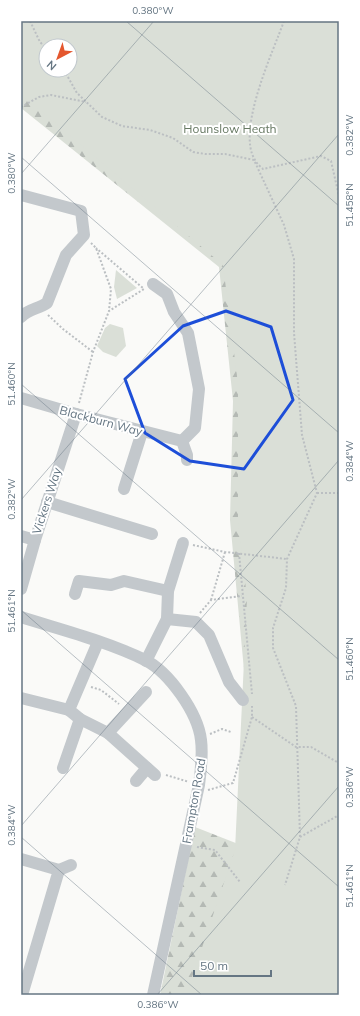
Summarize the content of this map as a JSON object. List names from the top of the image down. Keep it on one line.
{"streets":{"street":["Blackburn Way","Vickers Way","Frampton Road"]},"crossings":[["Blackburn Way","Vickers Way"]],"parks":["Hounslow Heath"],"scale_bar":"50 m","north":"bottom left","coordinates":["0.380°W","0.382°W","51.458°N","51.460°N","0.384°W","51.461°N","0.386°W"]}
